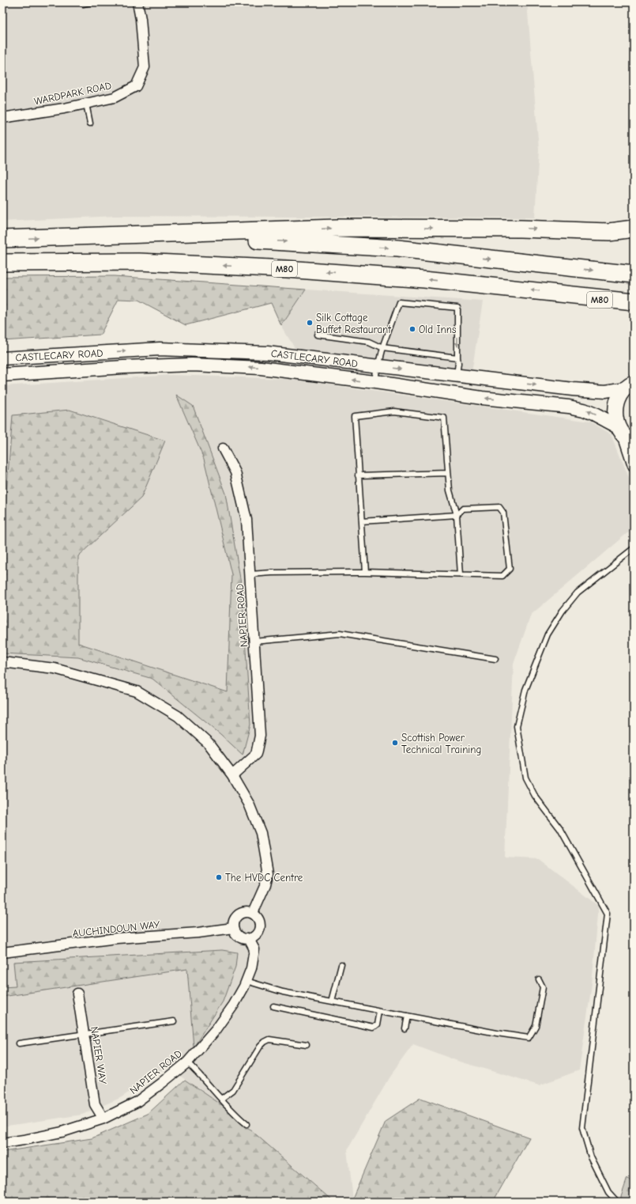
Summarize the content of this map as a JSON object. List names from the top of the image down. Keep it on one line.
{"streets":{"highway":["M80"],"main road":["CASTLECARY ROAD"],"street":["WARDPARK ROAD","NAPIER ROAD","AUCHINDOUN WAY","NAPIER WAY"]},"crossings":[["NAPIER ROAD","AUCHINDOUN WAY"],["NAPIER ROAD","NAPIER WAY"]],"places":["Silk Cottage Buffet Restaurant","Old Inns","Scottish Power Technical Training","The HVDC Centre"]}
